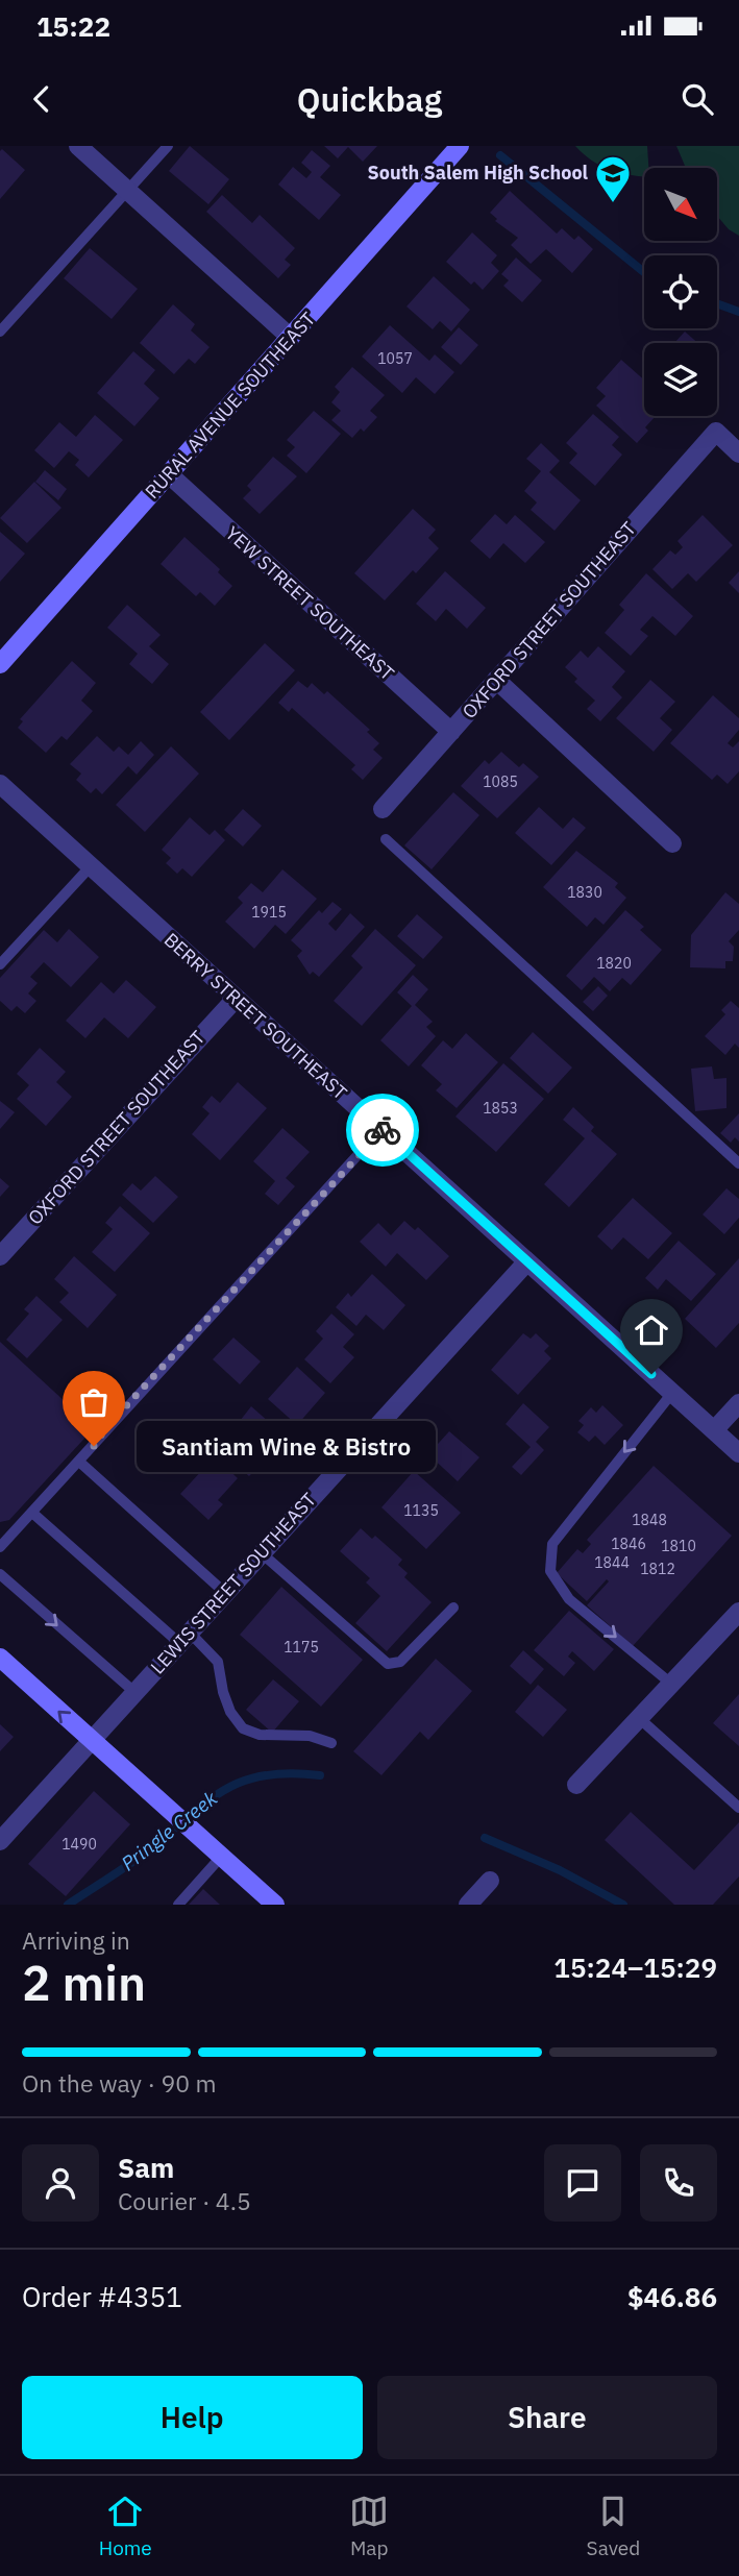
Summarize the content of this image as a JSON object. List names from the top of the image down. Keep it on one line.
{"streets":{"street":["RURAL AVENUE SOUTHEAST","YEW STREET SOUTHEAST","OXFORD STREET SOUTHEAST","BERRY STREET SOUTHEAST","LEWIS STREET SOUTHEAST"]},"crossings":[["RURAL AVENUE SOUTHEAST","YEW STREET SOUTHEAST"],["YEW STREET SOUTHEAST","OXFORD STREET SOUTHEAST"],["OXFORD STREET SOUTHEAST","BERRY STREET SOUTHEAST"],["BERRY STREET SOUTHEAST","LEWIS STREET SOUTHEAST"]],"water":["Pringle Creek"],"places":{"school or university":["South Salem High School"],"other":["Santiam Wine & Bistro"]},"house_numbers":["1057","1085","1830","1915","1820","1853","1135","1848","1846","1810","1844","1812","1175","1490"],"north":"bottom right","page":{"status":"15:22","header":"Quickbag","bubble":"Santiam Wine & Bistro","heading":["2 min","Arriving in","15:24–15:29"],"panel":["Sam","Courier · 4.5","Order #4351","$46.86"],"bar":"On the way · 90 m","buttons":["Help","Share"],"tabs":["Home","Map","Saved"]}}
